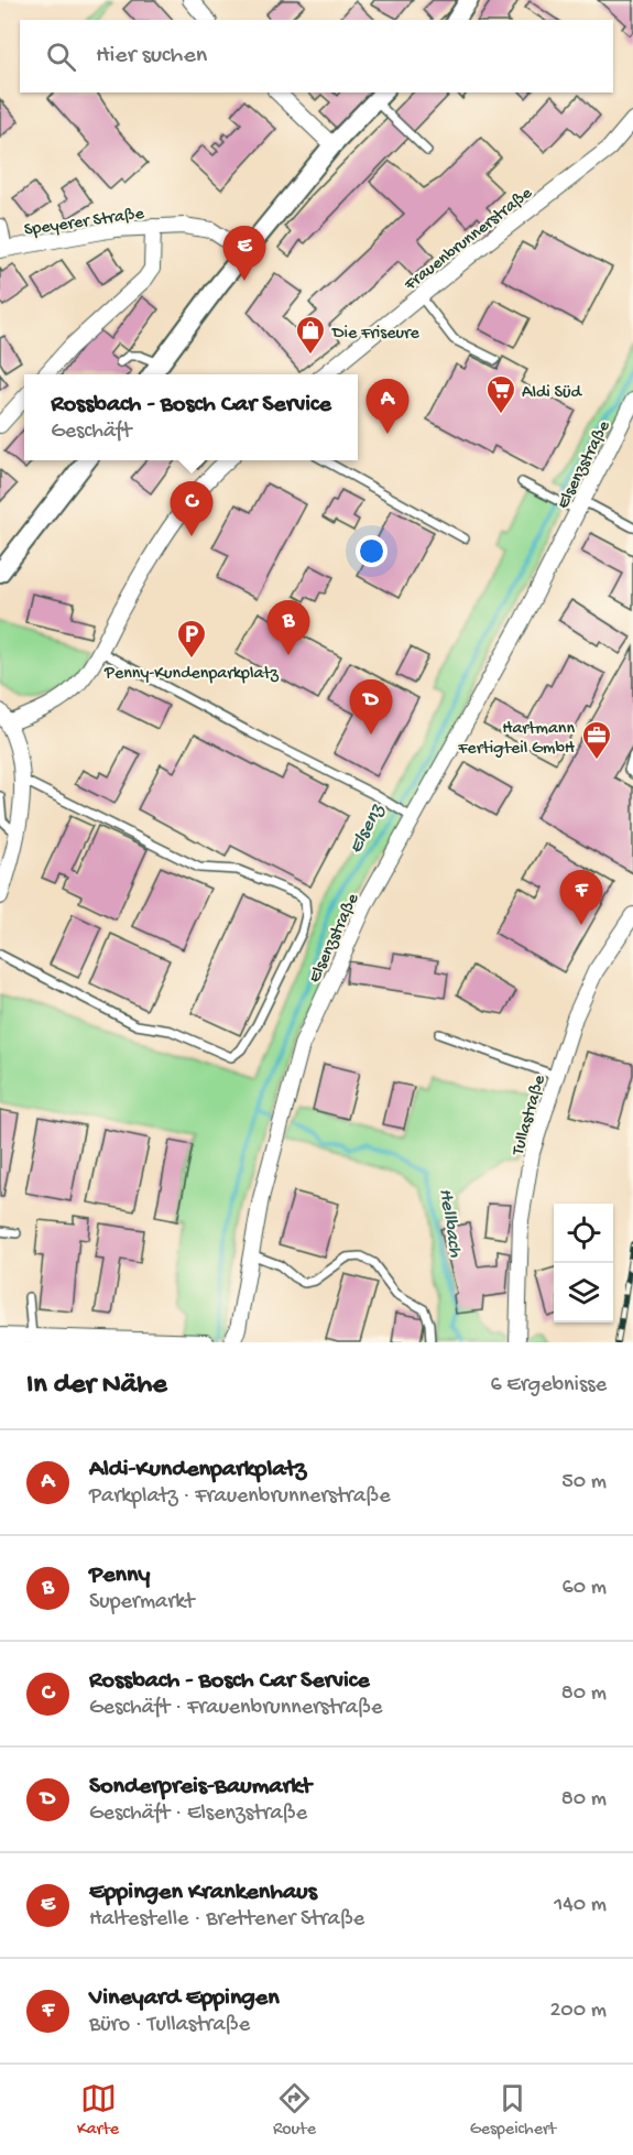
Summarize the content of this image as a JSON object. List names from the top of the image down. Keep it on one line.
{"streets":{"street":["Speyerer Straße","Frauenbrunnerstraße","Elsenzstraße","Tullastraße"]},"water":["Elsenz","Hellbach"],"places":{"shop":["Die Friseure"],"supermarket":["Aldi Süd"],"parking":["Penny-Kundenparkplatz"],"office":["Hartmann Fertigteil GmbH"]},"page":{"search":"Hier suchen","pins":["E","A","C","B","D","F"],"popup":["Rossbach - Bosch Car Service","Geschäft"],"heading":["In der Nähe","6 Ergebnisse"],"list":[{"mark":"A","name":"Aldi-Kundenparkplatz","note":"Parkplatz · Frauenbrunnerstraße","value":"50 m"},{"mark":"B","name":"Penny","note":"Supermarkt","value":"60 m"},{"mark":"C","name":"Rossbach - Bosch Car Service","note":"Geschäft · Frauenbrunnerstraße","value":"80 m"},{"mark":"D","name":"Sonderpreis-Baumarkt","note":"Geschäft · Elsenzstraße","value":"80 m"},{"mark":"E","name":"Eppingen Krankenhaus","note":"Haltestelle · Brettener Straße","value":"140 m"},{"mark":"F","name":"Vineyard Eppingen","note":"Büro · Tullastraße","value":"200 m"}],"nav":["Karte","Route","Gespeichert"]}}
